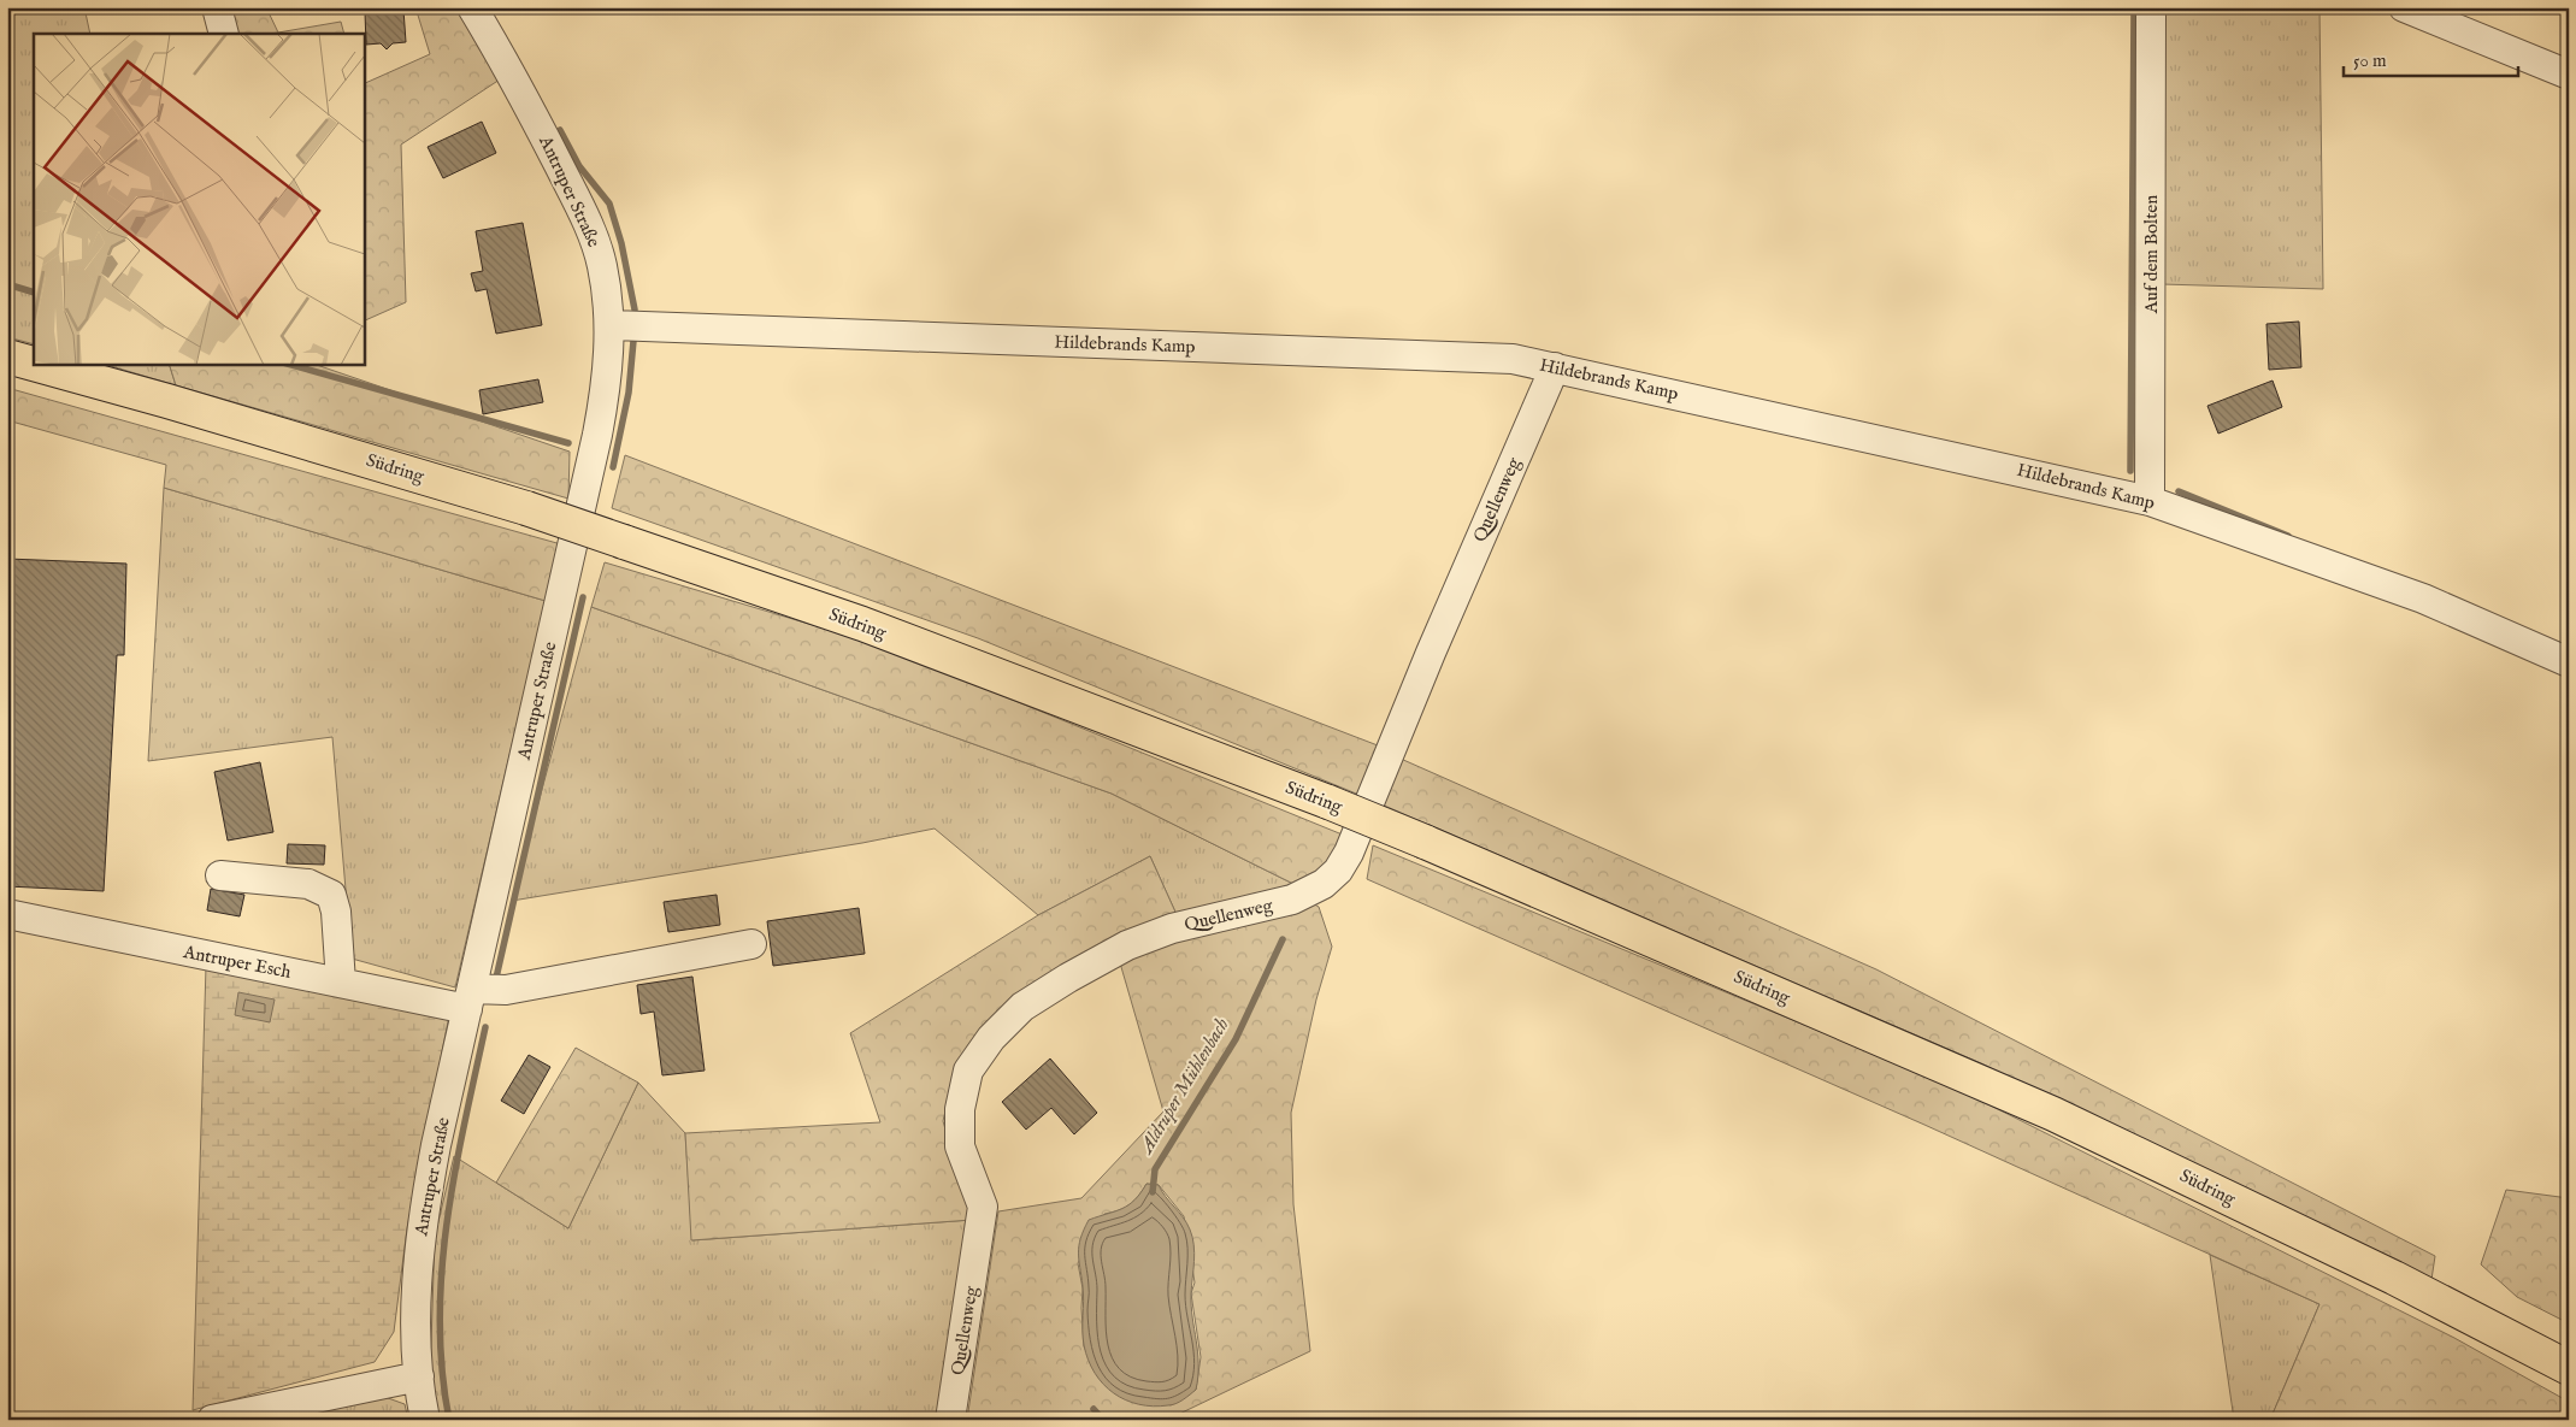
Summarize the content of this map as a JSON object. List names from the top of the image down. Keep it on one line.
{"streets":{"main road":["Südring"],"street":["Antruper Straße","Auf dem Bolten","Hildebrands Kamp","Quellenweg","Antruper Esch"]},"crossings":[["Antruper Straße","Hildebrands Kamp"],["Antruper Straße","Antruper Esch"],["Auf dem Bolten","Hildebrands Kamp"],["Hildebrands Kamp","Quellenweg"]],"water":["Aldruper Mühlenbach"],"scale_bar":"50 m"}
